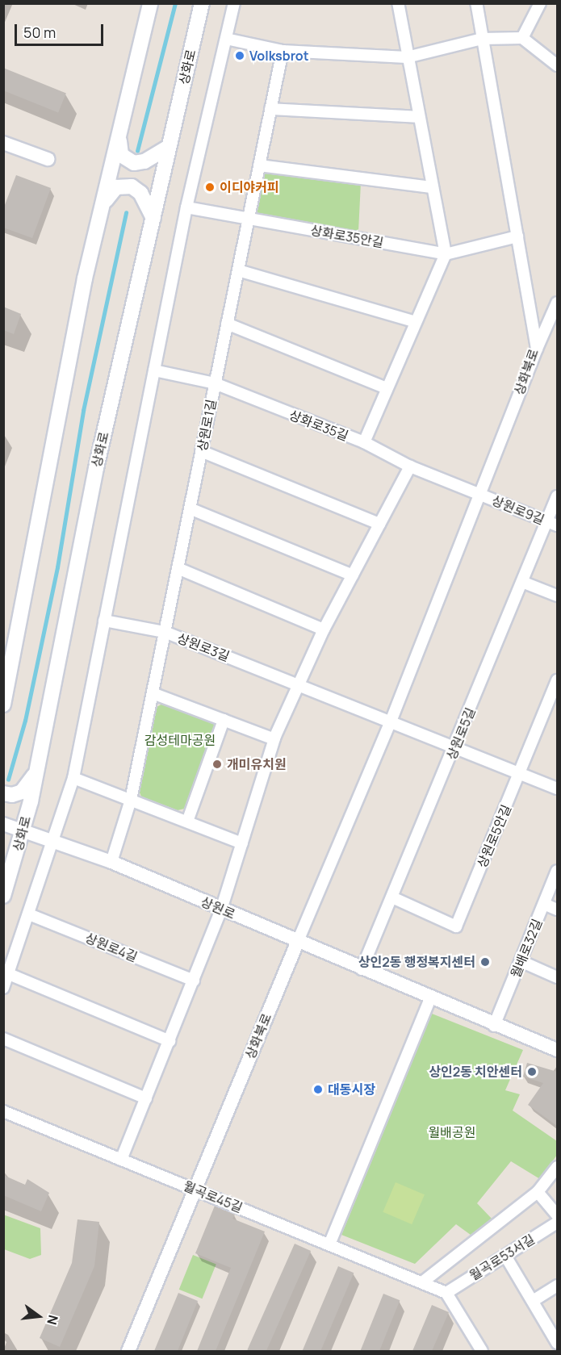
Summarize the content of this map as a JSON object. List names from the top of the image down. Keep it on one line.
{"streets":{"main road":["상화로"],"street":["상화로35안길","상화북로","상원로1길","상화로35길","상원로9길","상원로3길","상원로5길","상원로5안길","상원로","상원로4길","월배로32길","월곡로45길","월곡로53서길"]},"crossings":[["상화로","상원로"],["상화로35안길","상원로1길"],["상화북로","상화로35길"],["상화북로","상원로9길"],["상화북로","상원로"],["상화북로","월곡로45길"],["상원로1길","상화로35길"],["상원로1길","상원로3길"],["상원로1길","상원로"],["상화로35길","상원로9길"],["상원로9길","상원로5길"],["상원로5길","상원로5안길"],["상원로5길","상원로"],["상원로","월배로32길"],["월곡로45길","월곡로53서길"]],"parks":["감성테마공원","월배공원"],"places":["Volksbrot","이디야커피","개미유치원","상인2동 행정복지센터","상인2동 치안센터","대동시장"],"scale_bar":"50 m","north":"right"}
